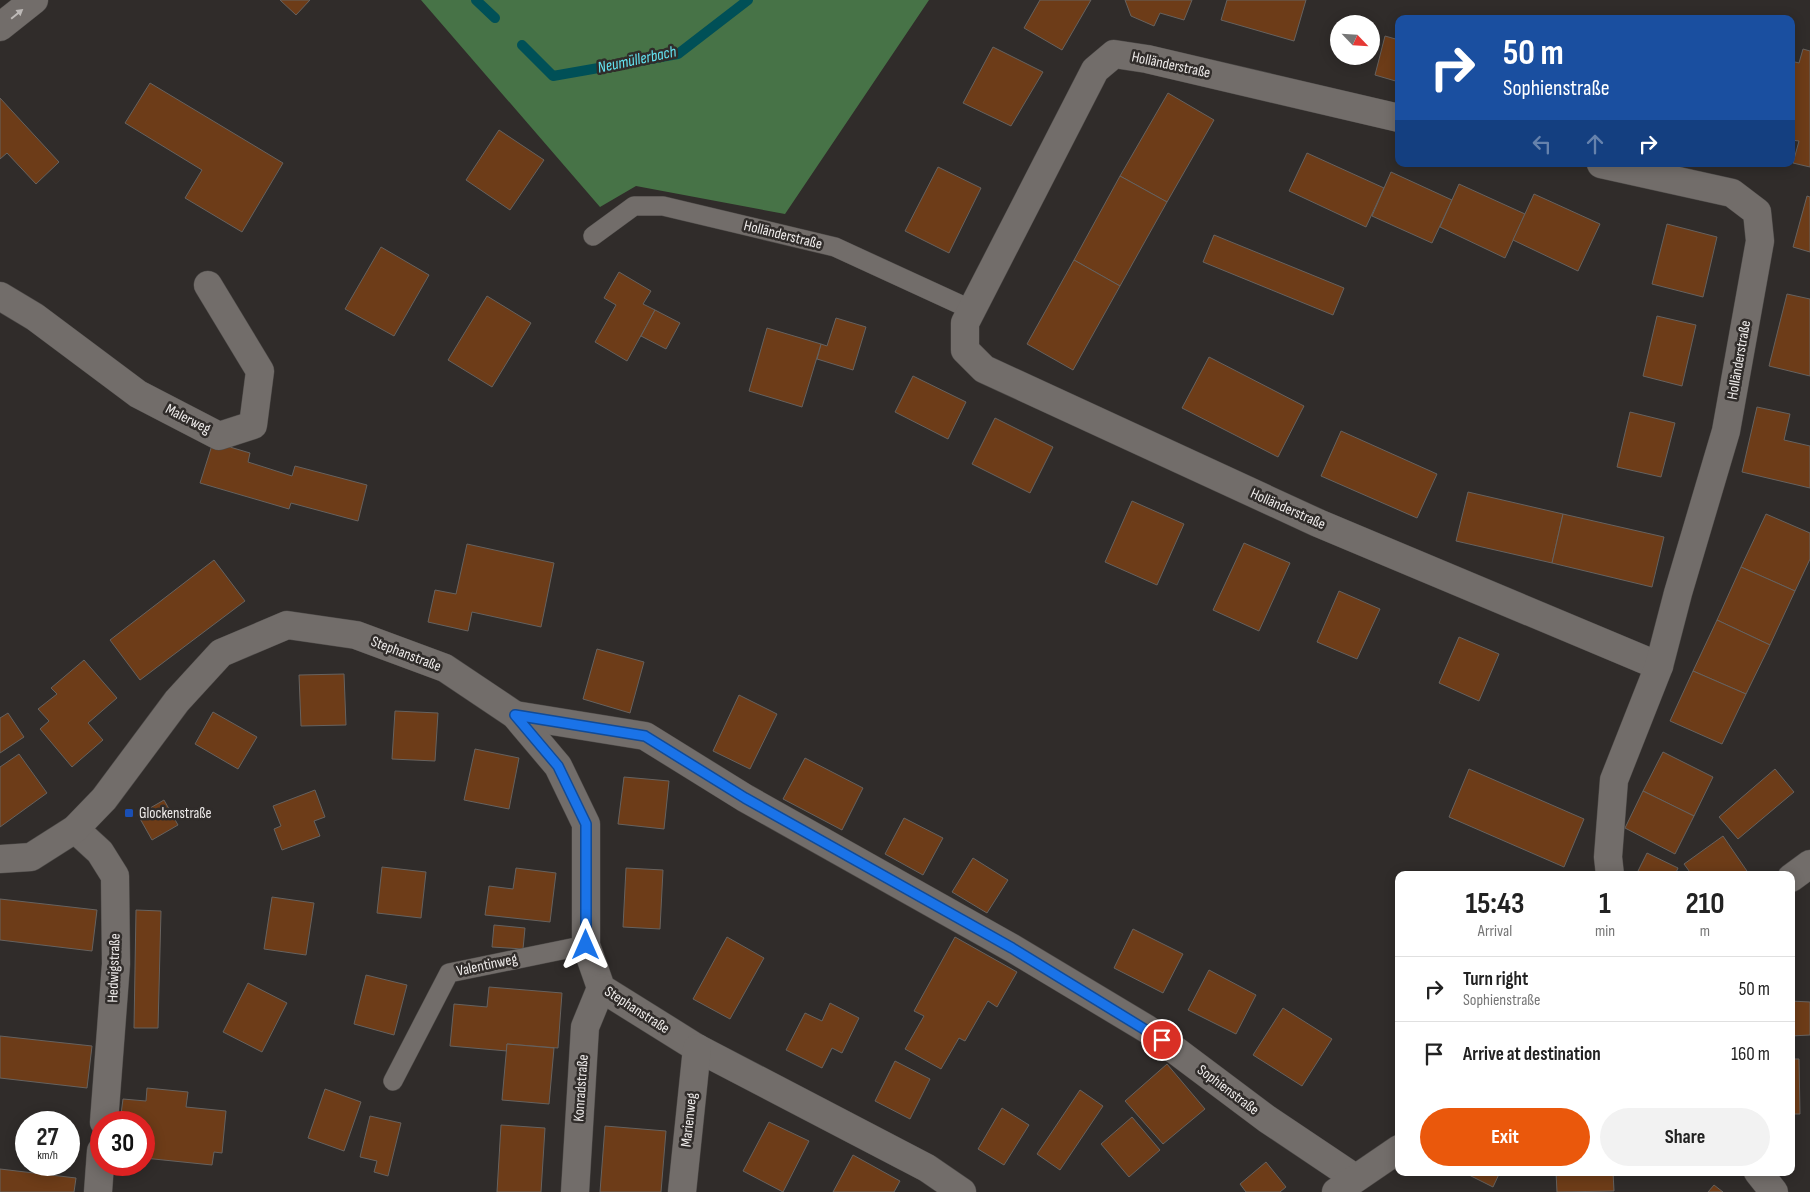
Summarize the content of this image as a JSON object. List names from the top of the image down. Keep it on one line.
{"streets":{"street":["Holländerstraße","Malerweg","Stephanstraße","Hedwigstraße","Konradstraße","Sophienstraße","Marienweg"],"lane":["Valentinweg"]},"crossings":[["Stephanstraße","Valentinweg"],["Stephanstraße","Hedwigstraße"],["Stephanstraße","Konradstraße"],["Stephanstraße","Sophienstraße"],["Stephanstraße","Marienweg"]],"water":["Neumüllerbach"],"places":{"transit":["Glockenstraße"]},"north":"bottom right","page":{"turn":["50 m","Sophienstraße"],"eta":["15:43","Arrival","1","min","210","m"],"list":[{"name":"Turn right","note":"Sophienstraße","value":"50 m"},{"name":"Arrive at destination","value":"160 m"}],"buttons":["Exit","Share"],"speed":"27 km/h","limit":"30"}}
